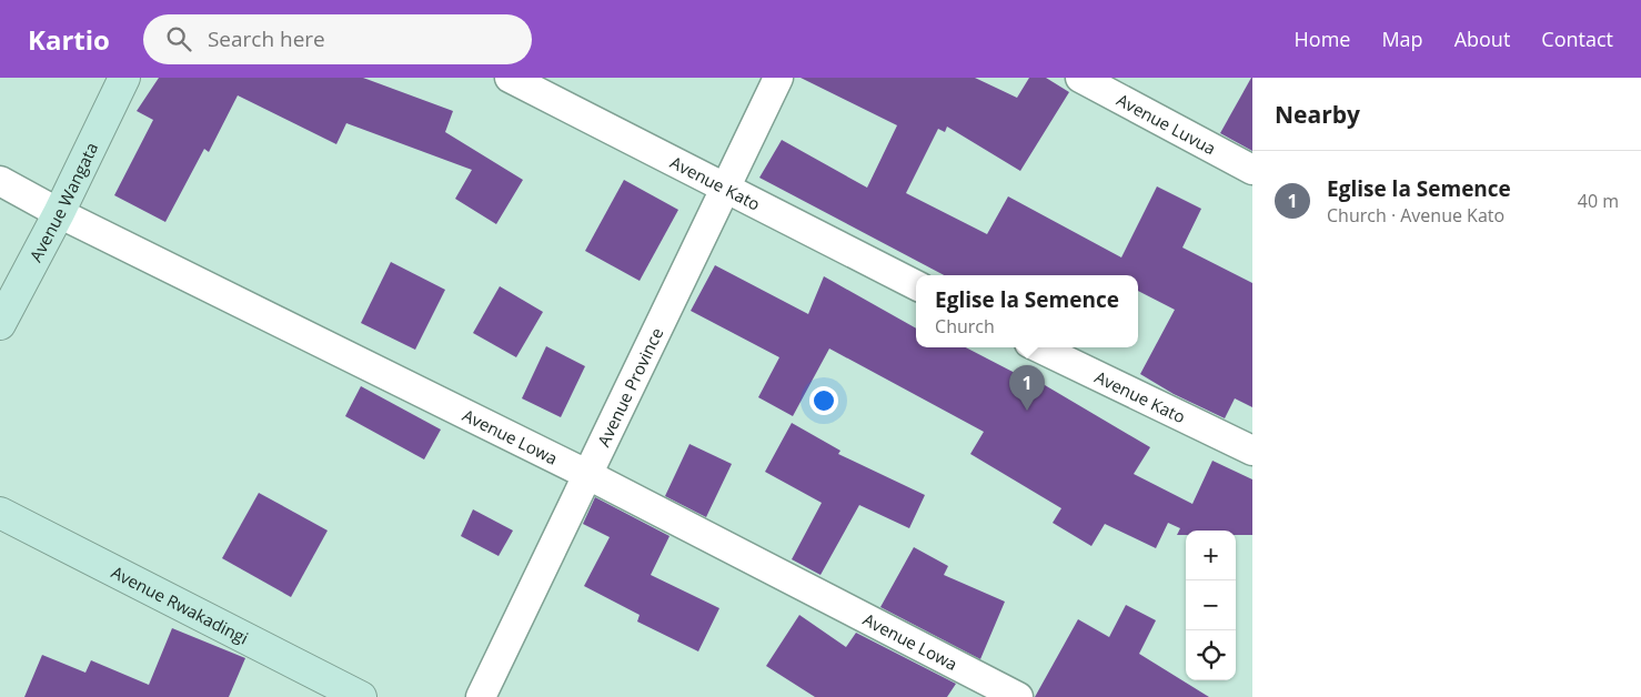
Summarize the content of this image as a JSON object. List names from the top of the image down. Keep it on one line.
{"streets":{"street":["Avenue Luvua","Avenue Kato","Avenue Wangata","Avenue Province","Avenue Lowa","Avenue Rwakadingi"]},"crossings":[["Avenue Kato","Avenue Province"],["Avenue Wangata","Avenue Lowa"],["Avenue Province","Avenue Lowa"]],"page":{"header":"Kartio","search":"Search here","nav":["Home","Map","About","Contact"],"heading":"Nearby","list":[{"mark":"1","name":"Eglise la Semence","note":"Church · Avenue Kato","value":"40 m"}],"popup":["Eglise la Semence","Church"],"pins":"1","map_buttons":["+","−"]}}
